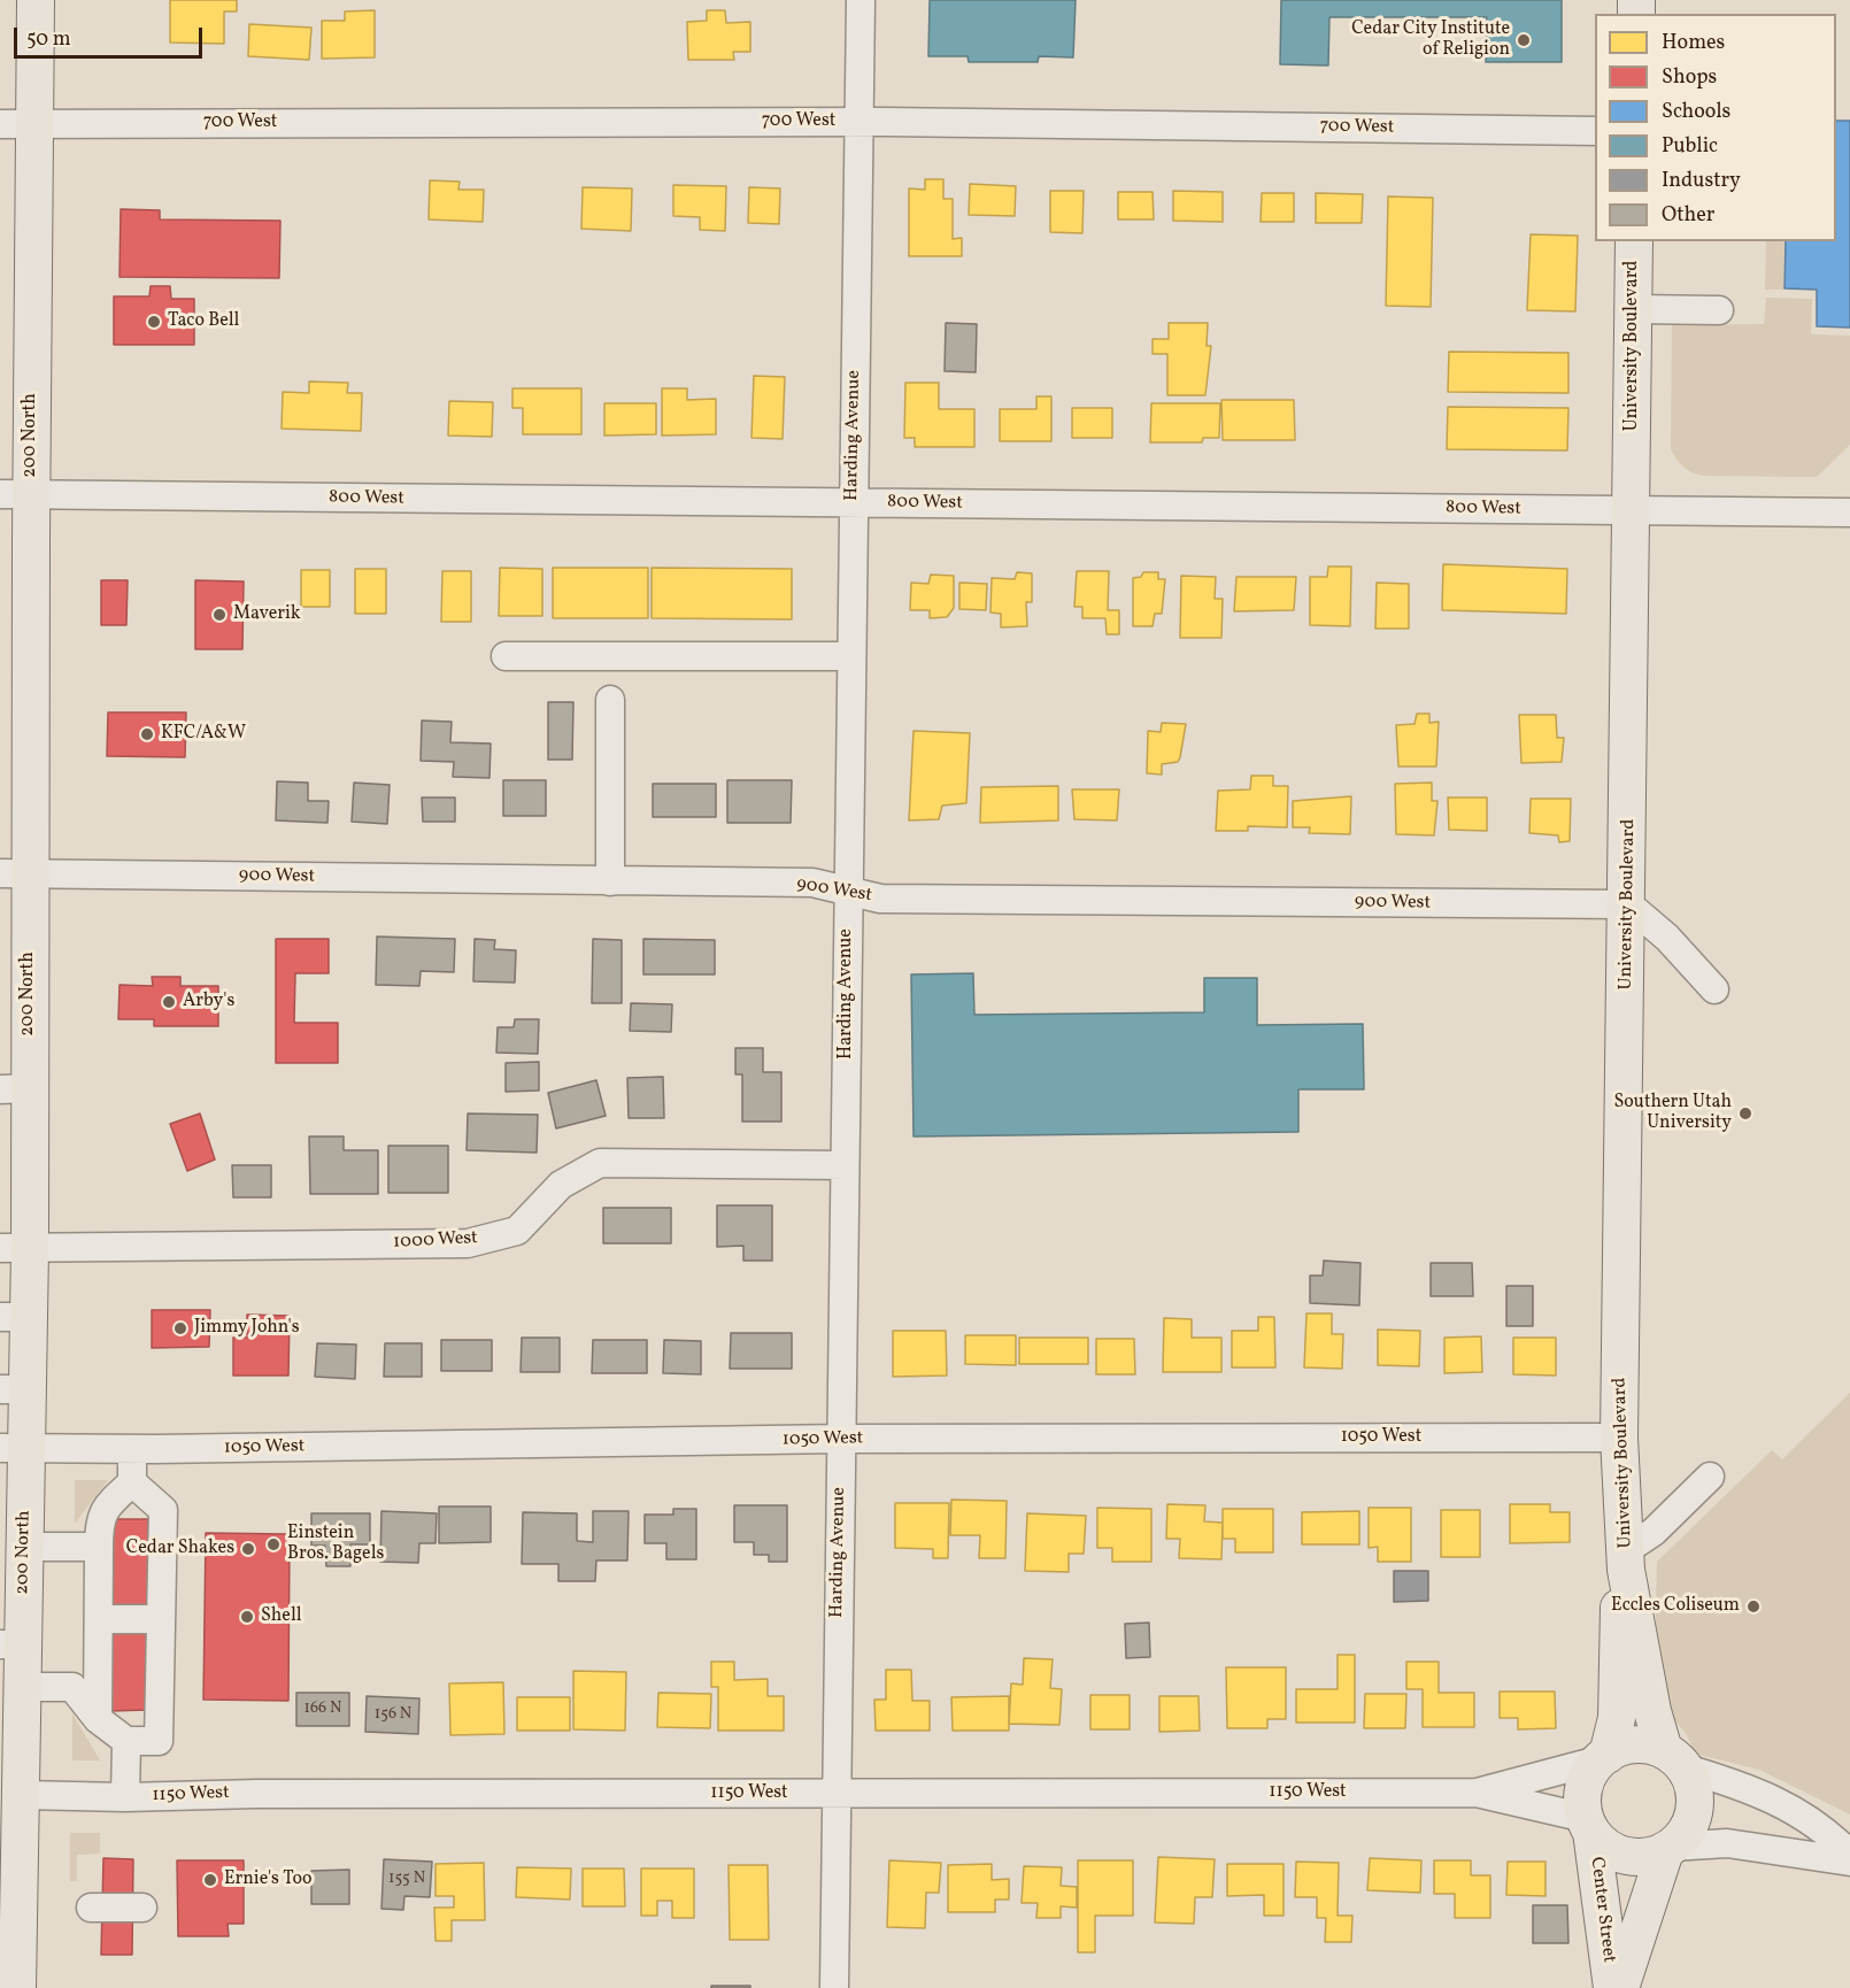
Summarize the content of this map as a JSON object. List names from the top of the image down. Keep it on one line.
{"streets":{"main road":["University Boulevard","200 North","Center Street"],"street":["700 West","Harding Avenue","800 West","900 West","1000 West","1050 West","1150 West"]},"crossings":[["700 West","200 North"],["700 West","Harding Avenue"],["University Boulevard","800 West"],["University Boulevard","900 West"],["University Boulevard","1050 West"],["University Boulevard","1150 West"],["University Boulevard","Center Street"],["200 North","800 West"],["200 North","900 West"],["200 North","1000 West"],["200 North","1050 West"],["200 North","1150 West"],["Harding Avenue","800 West"],["Harding Avenue","900 West"],["Harding Avenue","1000 West"],["Harding Avenue","1050 West"],["Harding Avenue","1150 West"],["1150 West","Center Street"]],"places":["Cedar City Institute of Religion","Taco Bell","Maverik","KFC/A&W","Arby's","Southern Utah University","Jimmy John's","Einstein Bros. Bagels","Cedar Shakes","Eccles Coliseum","Shell","Ernie's Too"],"house_numbers":["166 N","156 N","155 N"],"legend":["Homes","Shops","Schools","Public","Industry","Other"],"scale_bar":"50 m"}
